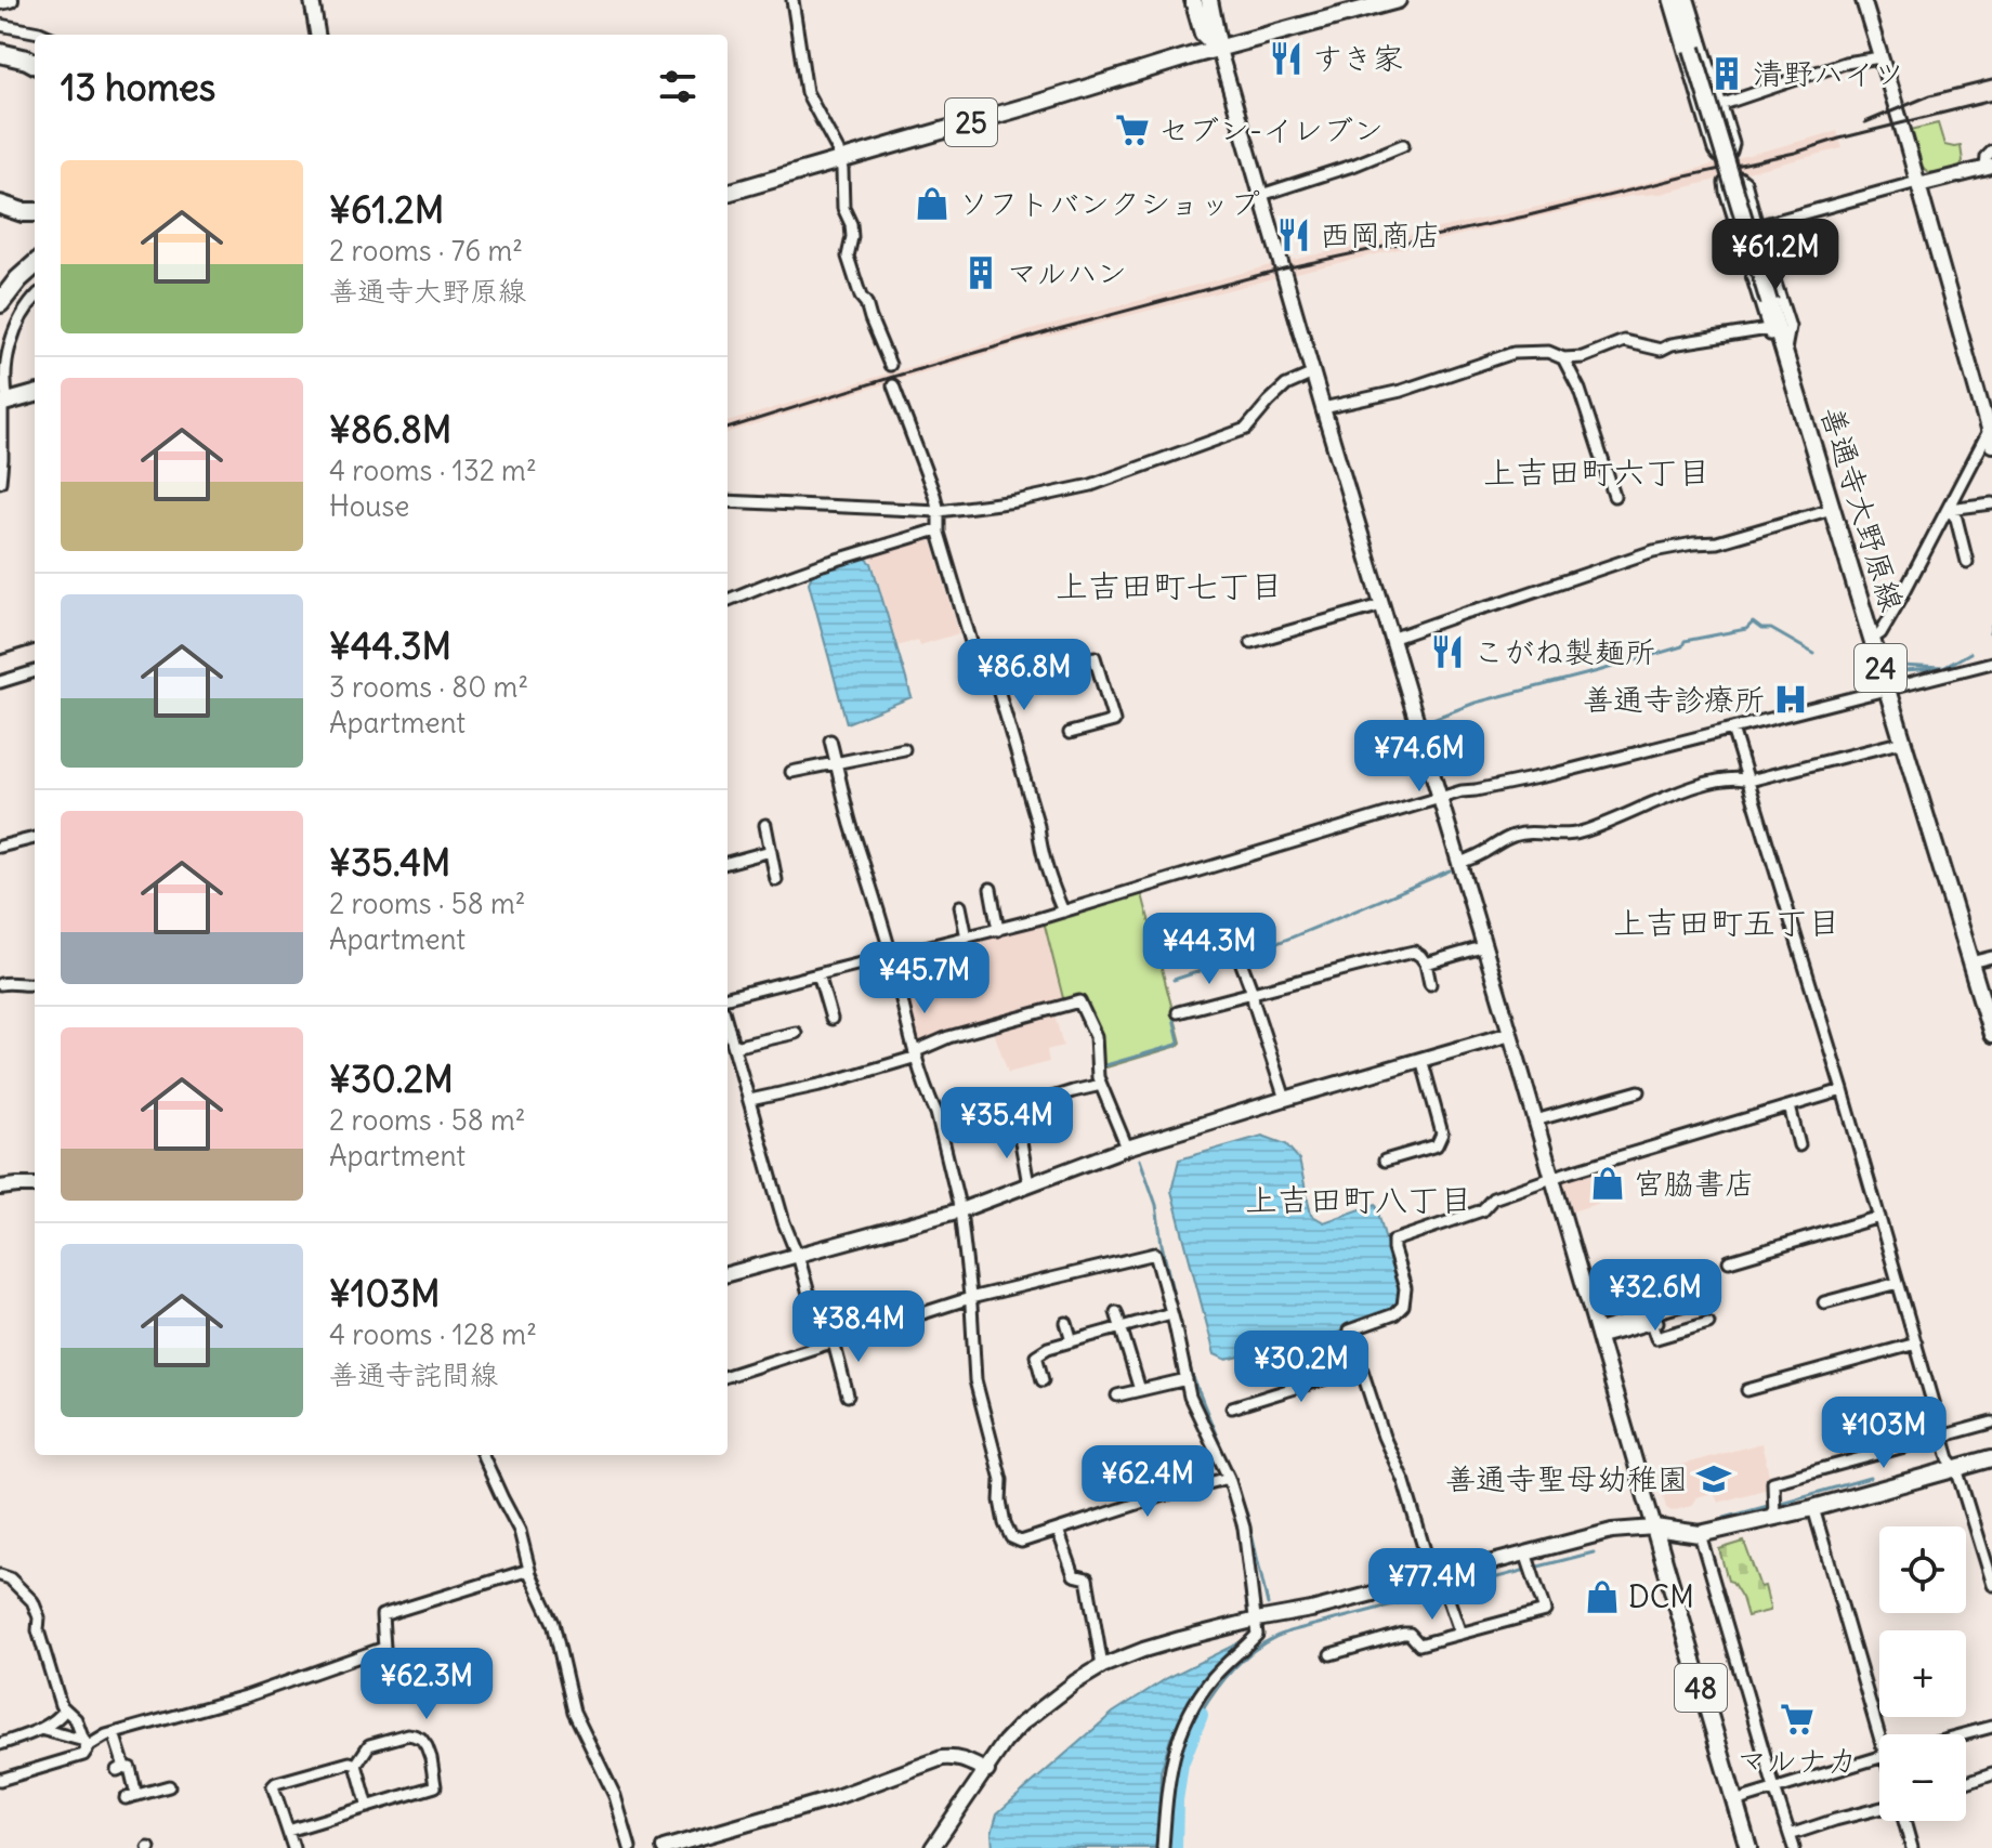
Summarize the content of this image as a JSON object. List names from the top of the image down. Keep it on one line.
{"streets":{"main road":["25","善通寺大野原線","24","48"]},"districts":["上吉田町六丁目","上吉田町七丁目","上吉田町五丁目","上吉田町八丁目"],"places":{"restaurant":["すき家","西岡商店","こがね製麺所"],"building":["清野ハイツ","マルハン"],"supermarket":["セブン-イレブン","マルナカ"],"shop":["ソフトバンクショップ","宮脇書店","DCM"],"hospital":["善通寺診療所"],"school or university":["善通寺聖母幼稚園"]},"page":{"heading":"13 homes","list":[{"name":"¥61.2M","note":"2 rooms · 76 m² · 善通寺大野原線"},{"name":"¥86.8M","note":"4 rooms · 132 m² · House"},{"name":"¥44.3M","note":"3 rooms · 80 m² · Apartment"},{"name":"¥35.4M","note":"2 rooms · 58 m² · Apartment"},{"name":"¥30.2M","note":"2 rooms · 58 m² · Apartment"},{"name":"¥103M","note":"4 rooms · 128 m² · 善通寺詫間線"}],"price":["¥61.2M","¥86.8M","¥74.6M","¥44.3M","¥45.7M","¥35.4M","¥32.6M","¥38.4M","¥30.2M","¥103M","¥62.4M","¥77.4M","¥62.3M"],"map_buttons":["+","−"]}}
